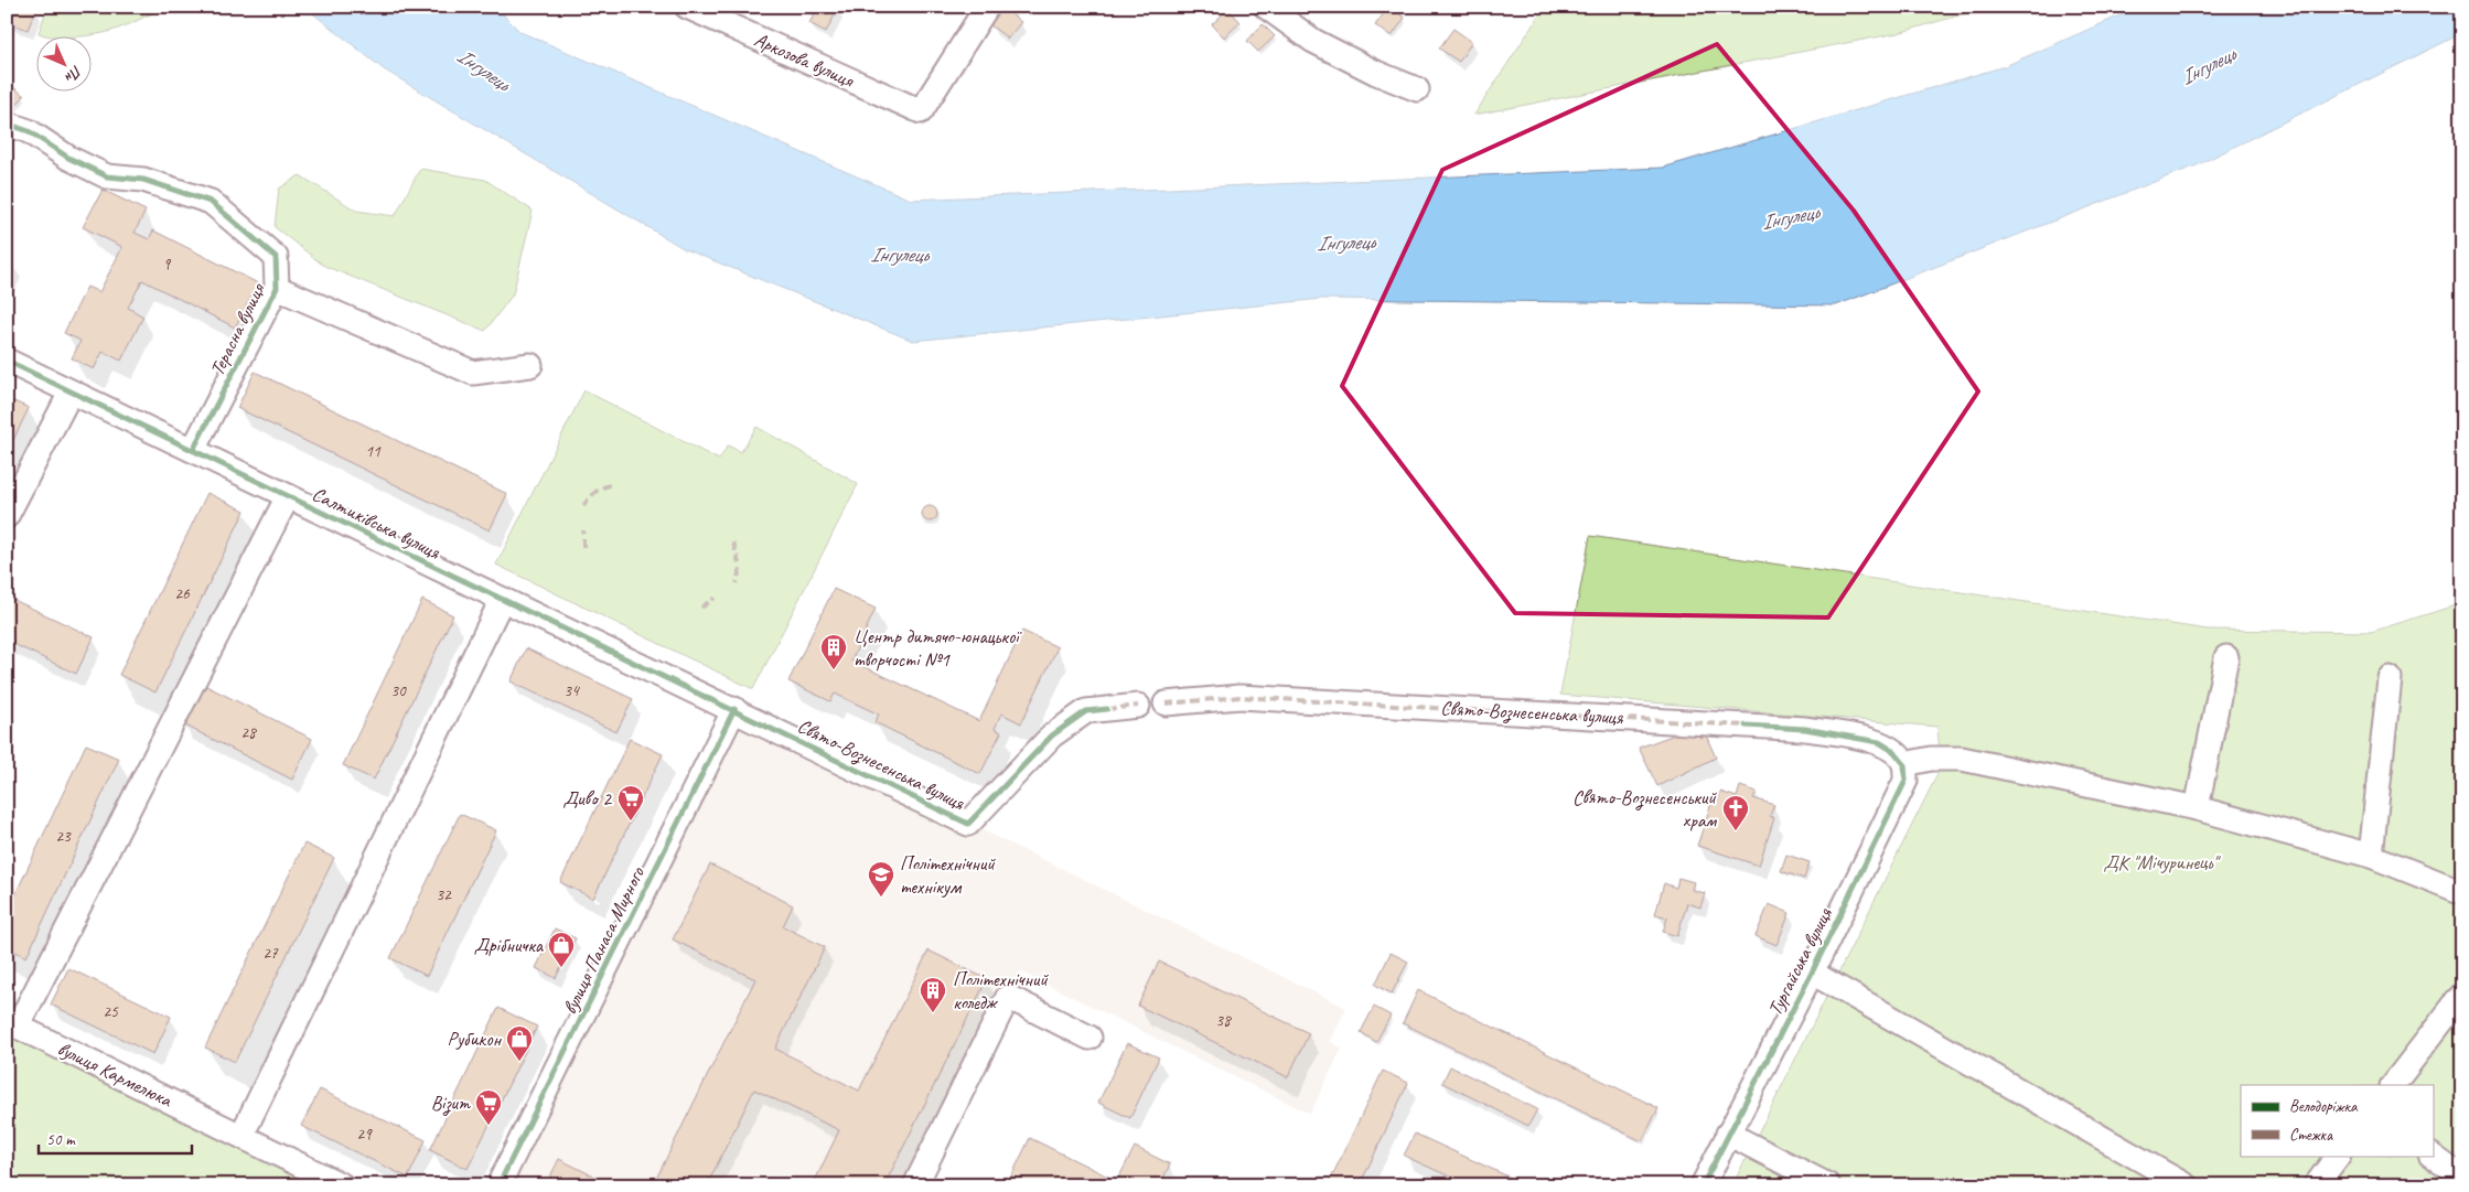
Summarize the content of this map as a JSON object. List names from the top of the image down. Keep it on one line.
{"streets":{"street":["Аркозова вулиця","Терасна вулиця","Салтиківська вулиця","Свято-Вознесенська вулиця","вулиця Панаса Мирного","Тургайська вулиця","вулиця Кармелюка"]},"crossings":[["Терасна вулиця","Салтиківська вулиця"],["Салтиківська вулиця","Свято-Вознесенська вулиця"],["Салтиківська вулиця","вулиця Панаса Мирного"],["Свято-Вознесенська вулиця","вулиця Панаса Мирного"],["Свято-Вознесенська вулиця","Тургайська вулиця"]],"water":["Інгулець"],"parks":["ДК \"Мічуринець\""],"places":{"building":["Центр дитячо-юнацької творчості №1","Політехнічний коледж"],"supermarket":["Диво 2","Візит"],"church":["Свято-Вознесенський храм"],"school or university":["Політехнічний технікум"],"shop":["Дрібничка","Рубикон"]},"house_numbers":["9","11","26","30","34","28","23","32","27","25","38","29"],"legend":["Велодоріжка","Стежка"],"scale_bar":"50 m","north":"bottom right"}
